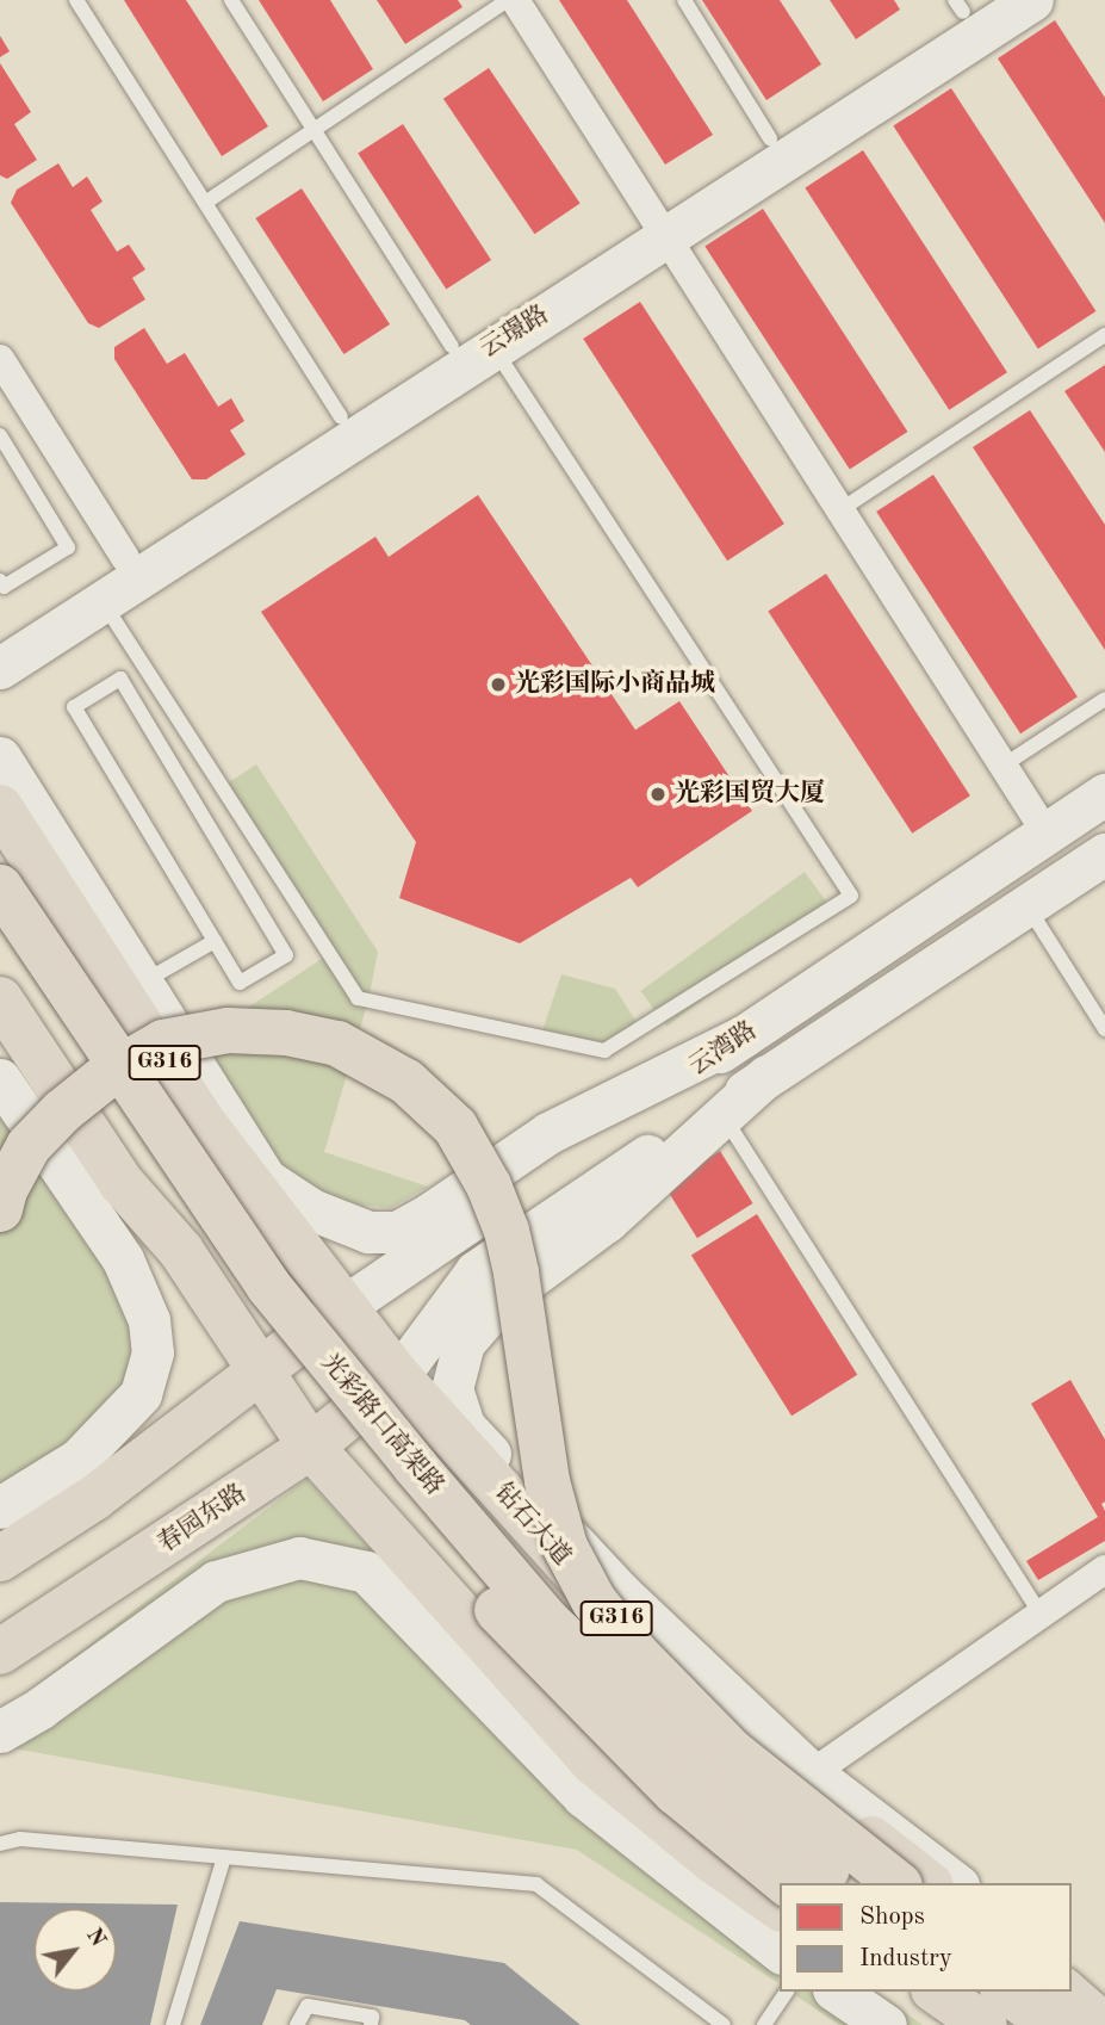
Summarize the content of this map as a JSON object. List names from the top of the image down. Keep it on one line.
{"streets":{"main road":["G316","光彩路口高架路","春园东路","钻石大道"],"street":["云璟路","云湾路"]},"crossings":[["云湾路","G316"],["云湾路","春园东路"],["云湾路","钻石大道"],["G316","钻石大道"],["春园东路","钻石大道"]],"places":["光彩国际小商品城","光彩国贸大厦"],"legend":["Shops","Industry"],"north":"top right"}
